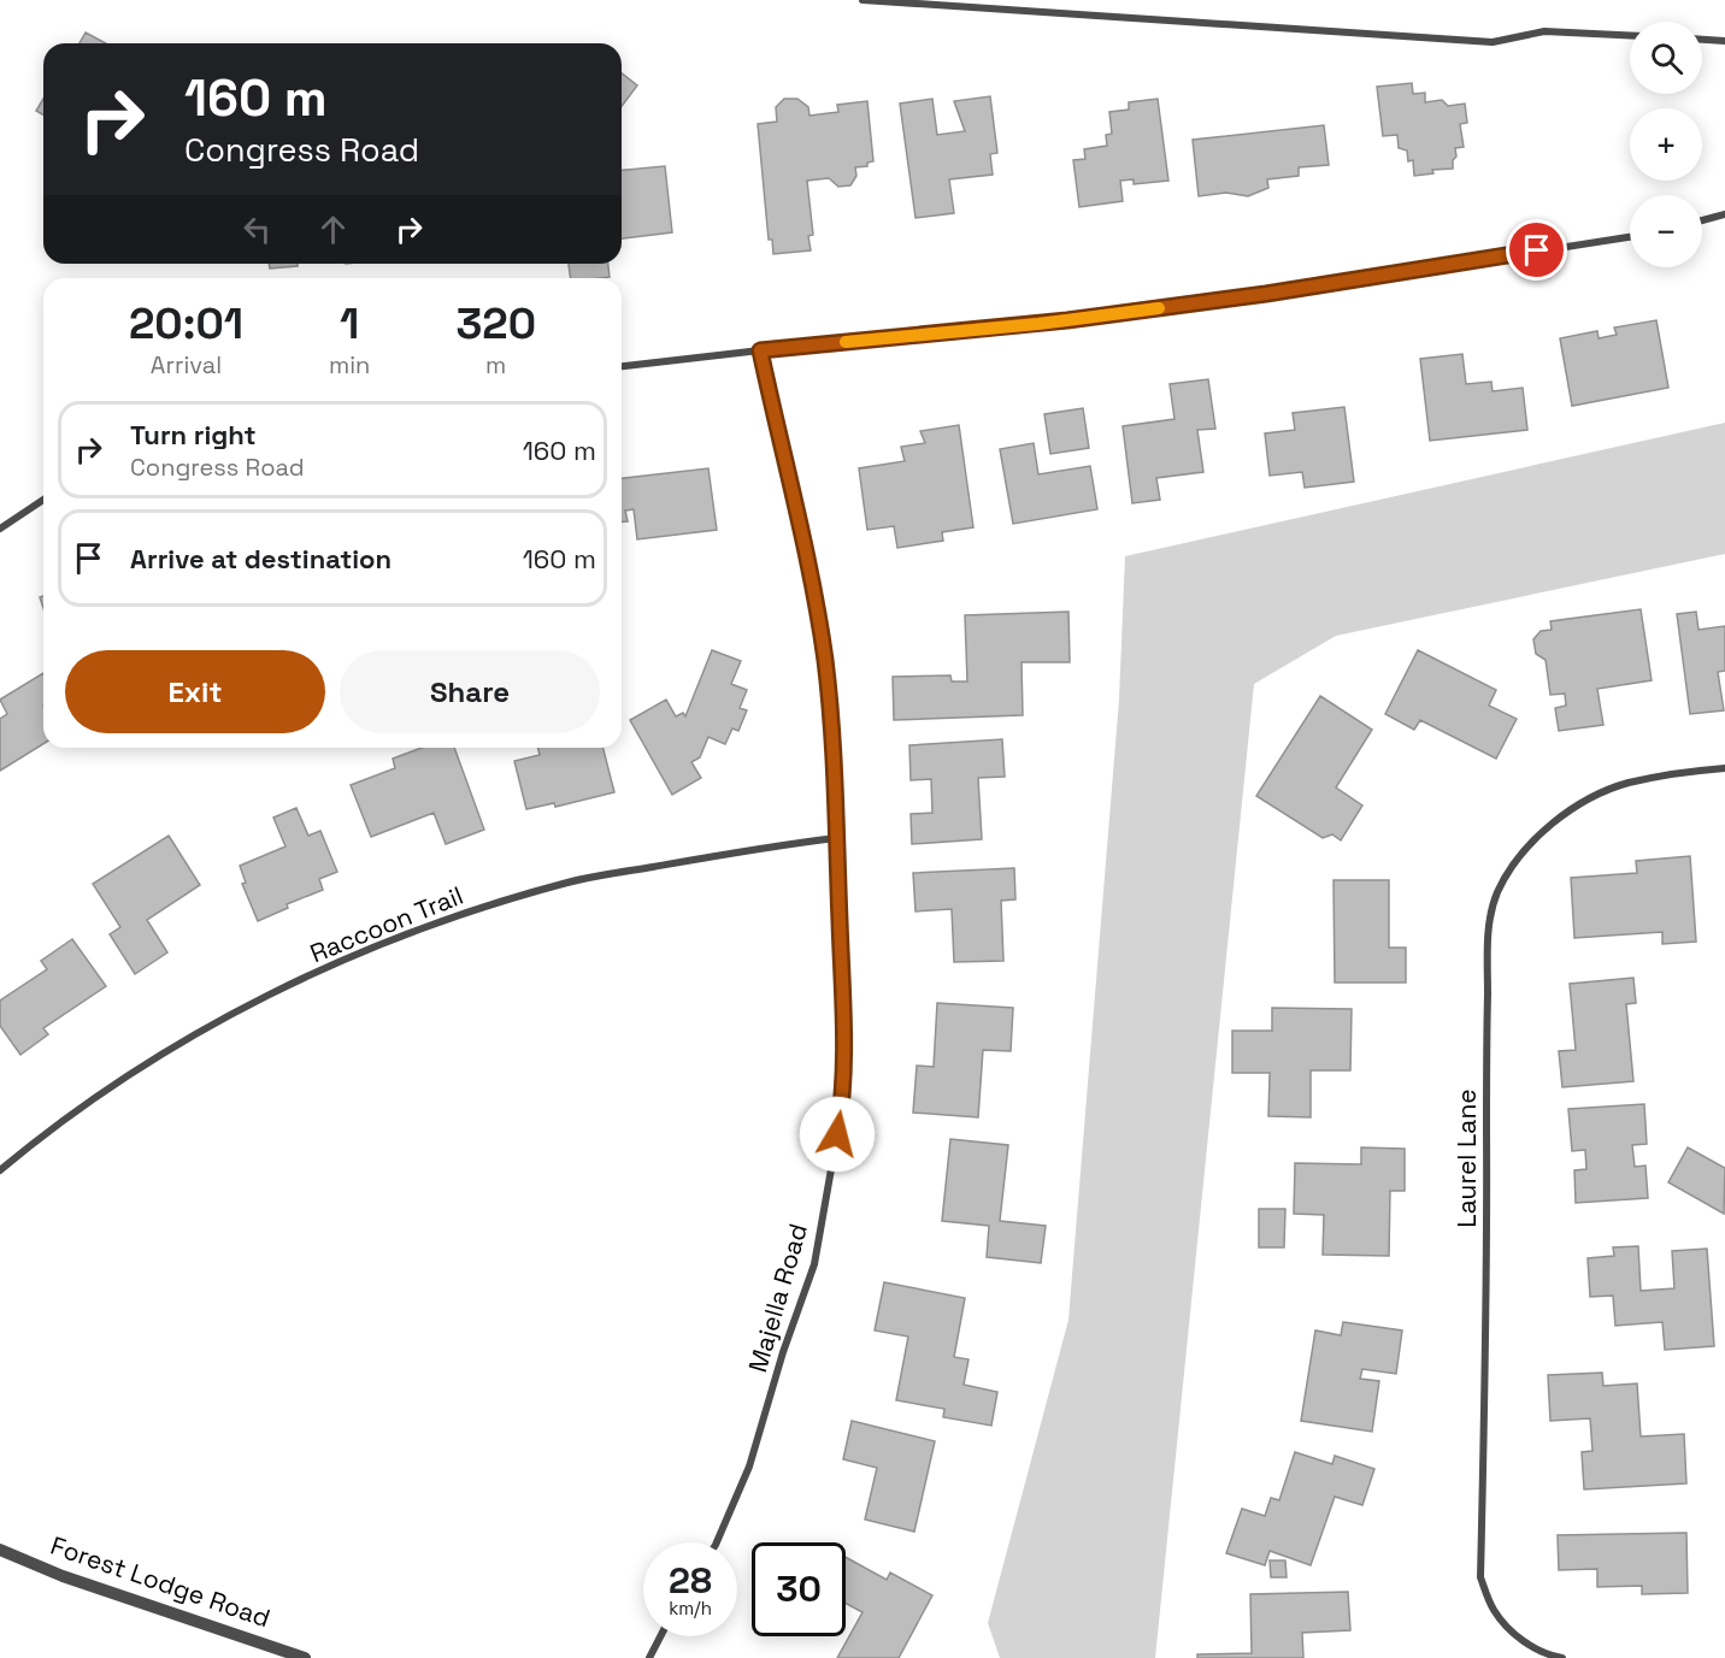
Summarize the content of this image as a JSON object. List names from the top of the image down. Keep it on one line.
{"streets":{"street":["Raccoon Trail","Laurel Lane","Majella Road","Forest Lodge Road"]},"crossings":[["Raccoon Trail","Majella Road"]],"page":{"map_buttons":["+","−"],"turn":["160 m","Congress Road"],"eta":["20:01","Arrival","1","min","320","m"],"list":[{"name":"Turn right","note":"Congress Road","value":"160 m"},{"name":"Arrive at destination","value":"160 m"}],"buttons":["Exit","Share"],"speed":"28 km/h","limit":"30"}}
